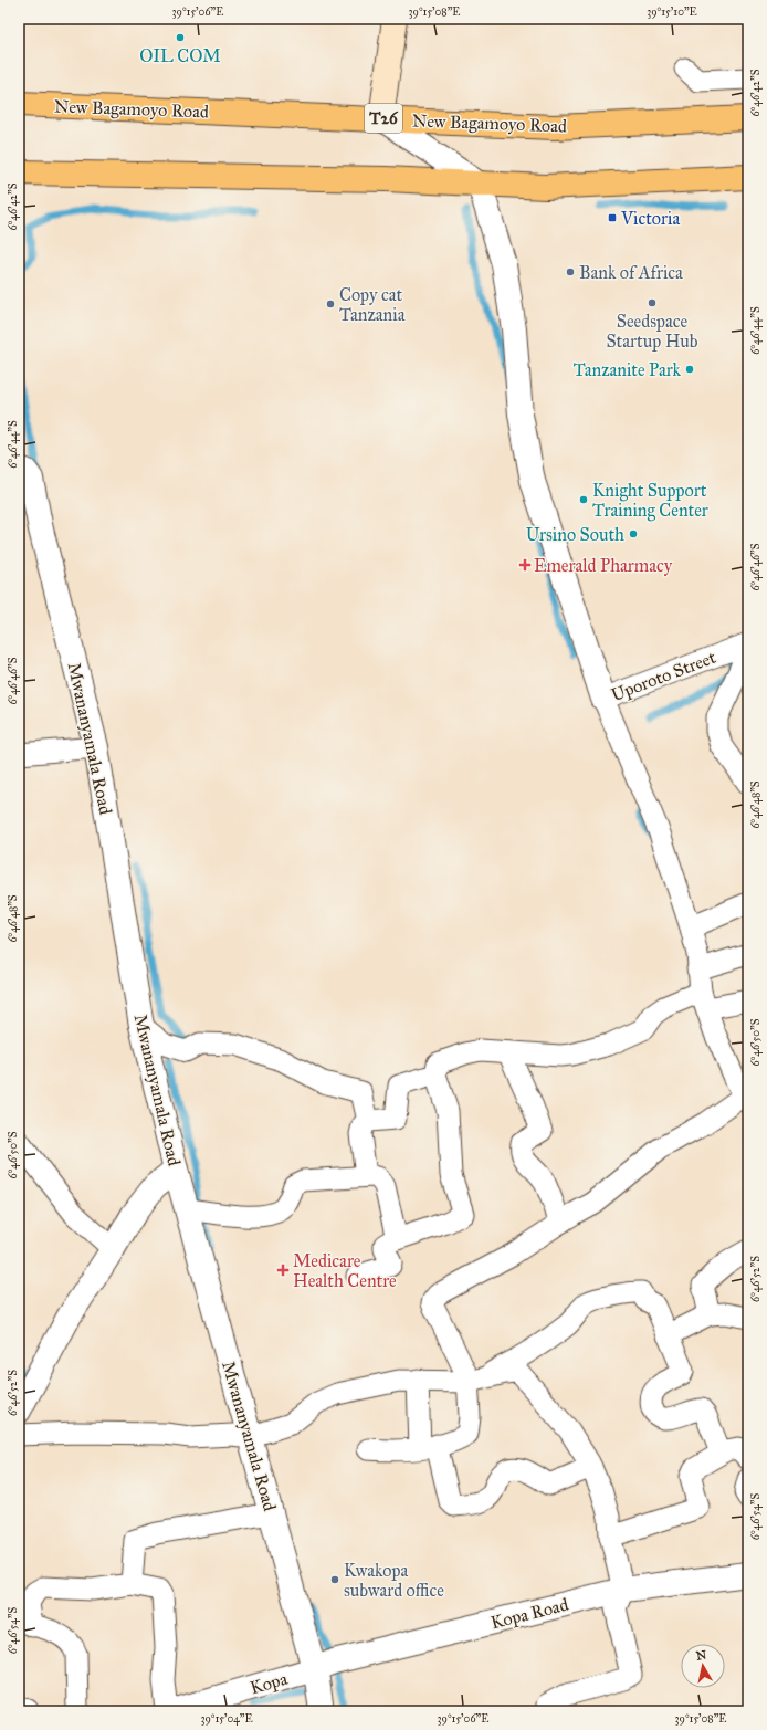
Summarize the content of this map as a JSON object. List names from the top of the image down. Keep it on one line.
{"streets":{"highway":["New Bagamoyo Road","T26"],"street":["Uporoto Street","Mwananyamala Road","Kopa Road","Kopa"]},"crossings":[["Mwananyamala Road","Kopa Road"],["Mwananyamala Road","Kopa"],["Kopa Road","Kopa"]],"places":{"other":["OIL COM","Bank of Africa","Seedspace Startup Hub","Copy cat Tanzania","Tanzanite Park","Knight Support Training Center","Ursino South","Kwakopa subward office"],"transit":["Victoria"],"health":["Emerald Pharmacy","Medicare Health Centre"]},"north":"top","coordinates":["39°15'06\"E","39°15'08\"E","39°15'10\"E","6°46'42\"S","6°46'44\"S","6°46'46\"S","6°46'48\"S","6°46'50\"S","6°46'52\"S","6°46'54\"S","39°15'04\"E"]}
